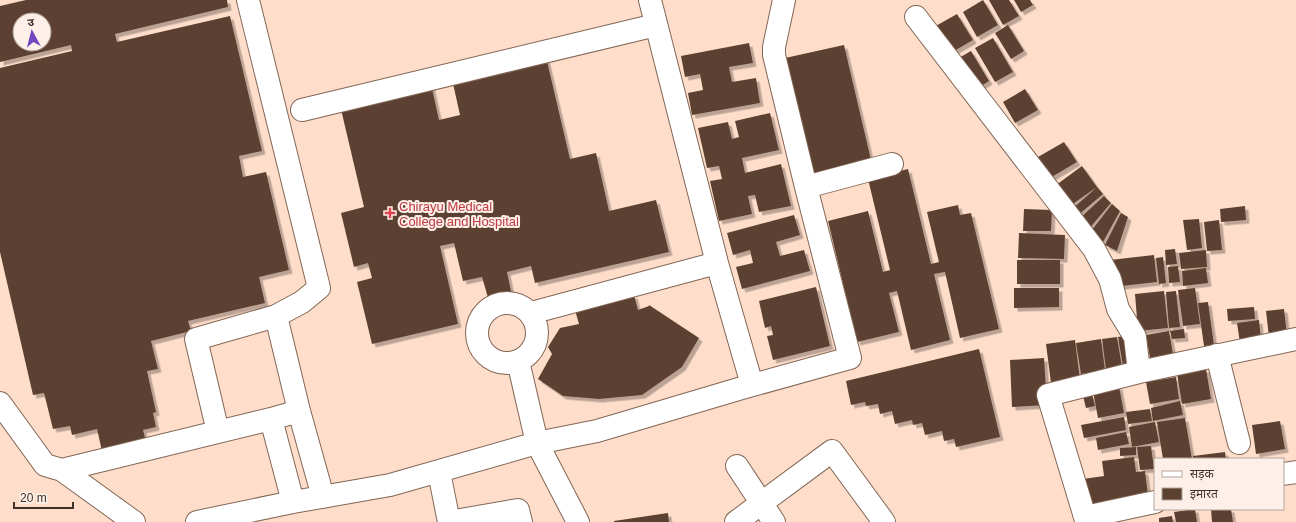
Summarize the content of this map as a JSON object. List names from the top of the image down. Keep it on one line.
{"places":{"health":["Chirayu Medical College and Hospital"]},"legend":["सड़क","इमारत"],"scale_bar":"20 m","north":"top"}
